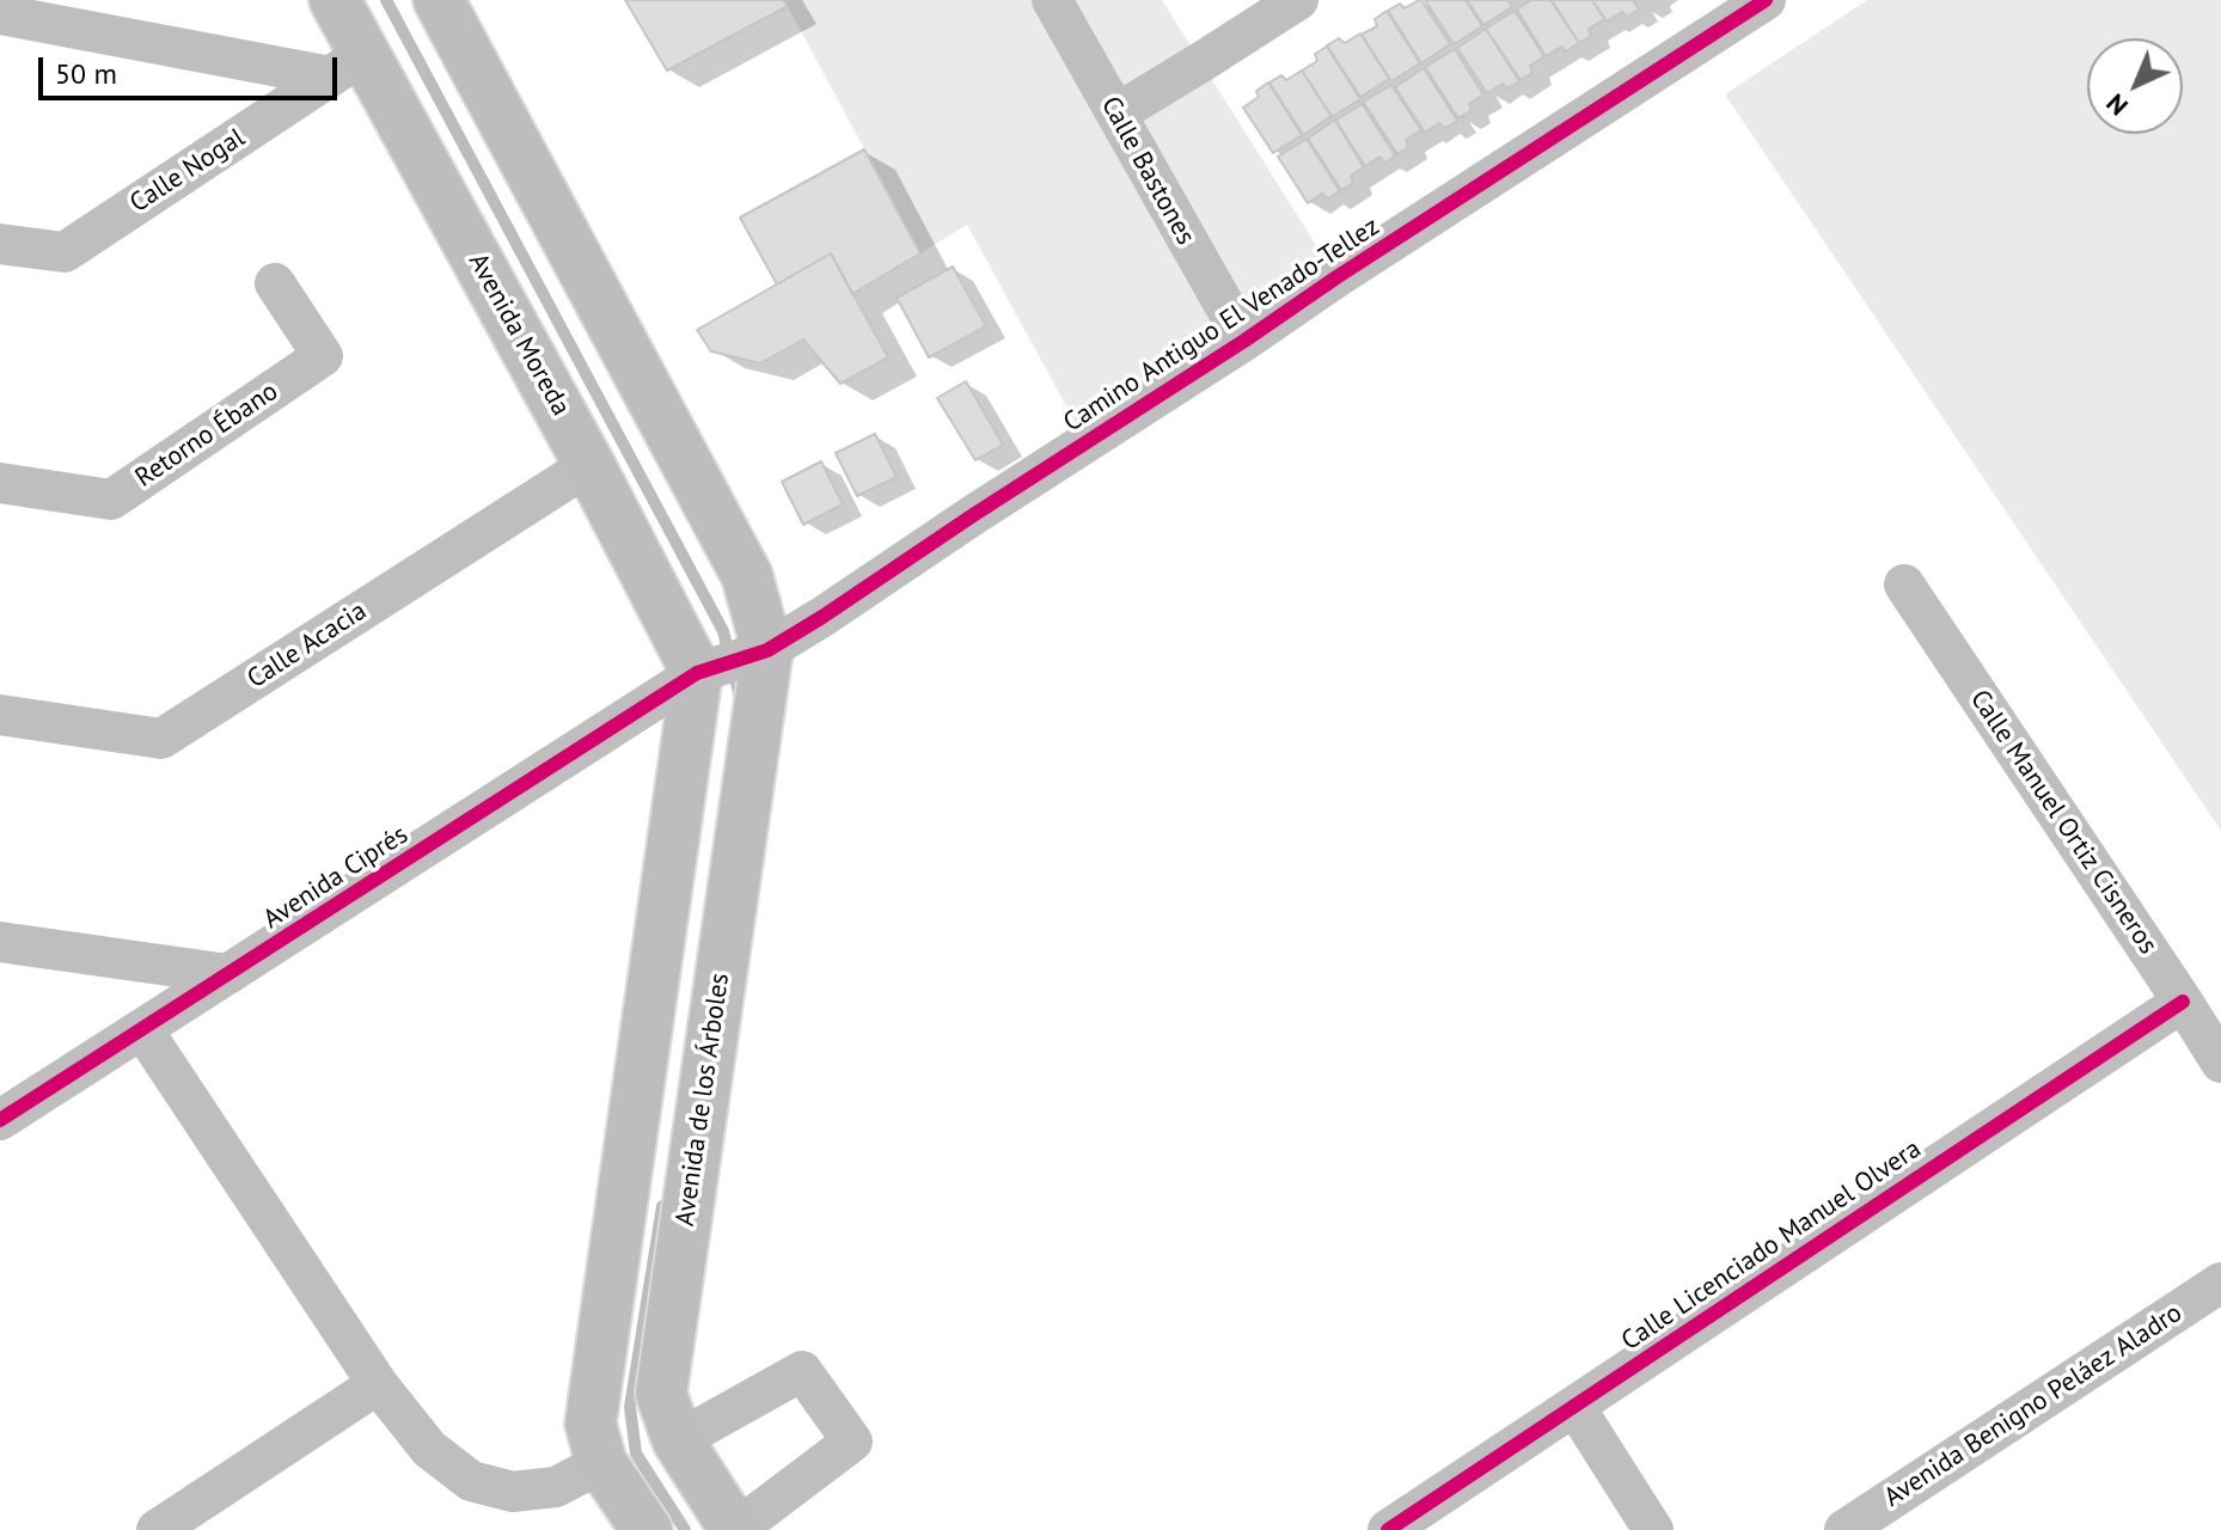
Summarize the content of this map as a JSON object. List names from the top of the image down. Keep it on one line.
{"streets":{"main road":["Avenida Moreda","Avenida de los Árboles"],"street":["Calle Nogal","Calle Bastones","Camino Antiguo El Venado-Tellez","Retorno Ébano","Calle Acacia","Calle Manuel Ortiz Cisneros","Avenida Ciprés","Calle Licenciado Manuel Olvera","Avenida Benigno Peláez Aladro"]},"crossings":[["Calle Nogal","Avenida Moreda"],["Calle Bastones","Camino Antiguo El Venado-Tellez"],["Camino Antiguo El Venado-Tellez","Avenida Moreda"],["Camino Antiguo El Venado-Tellez","Avenida Ciprés"],["Camino Antiguo El Venado-Tellez","Avenida de los Árboles"],["Avenida Moreda","Calle Acacia"],["Avenida Moreda","Avenida Ciprés"],["Calle Manuel Ortiz Cisneros","Calle Licenciado Manuel Olvera"]],"scale_bar":"50 m","north":"bottom left"}
